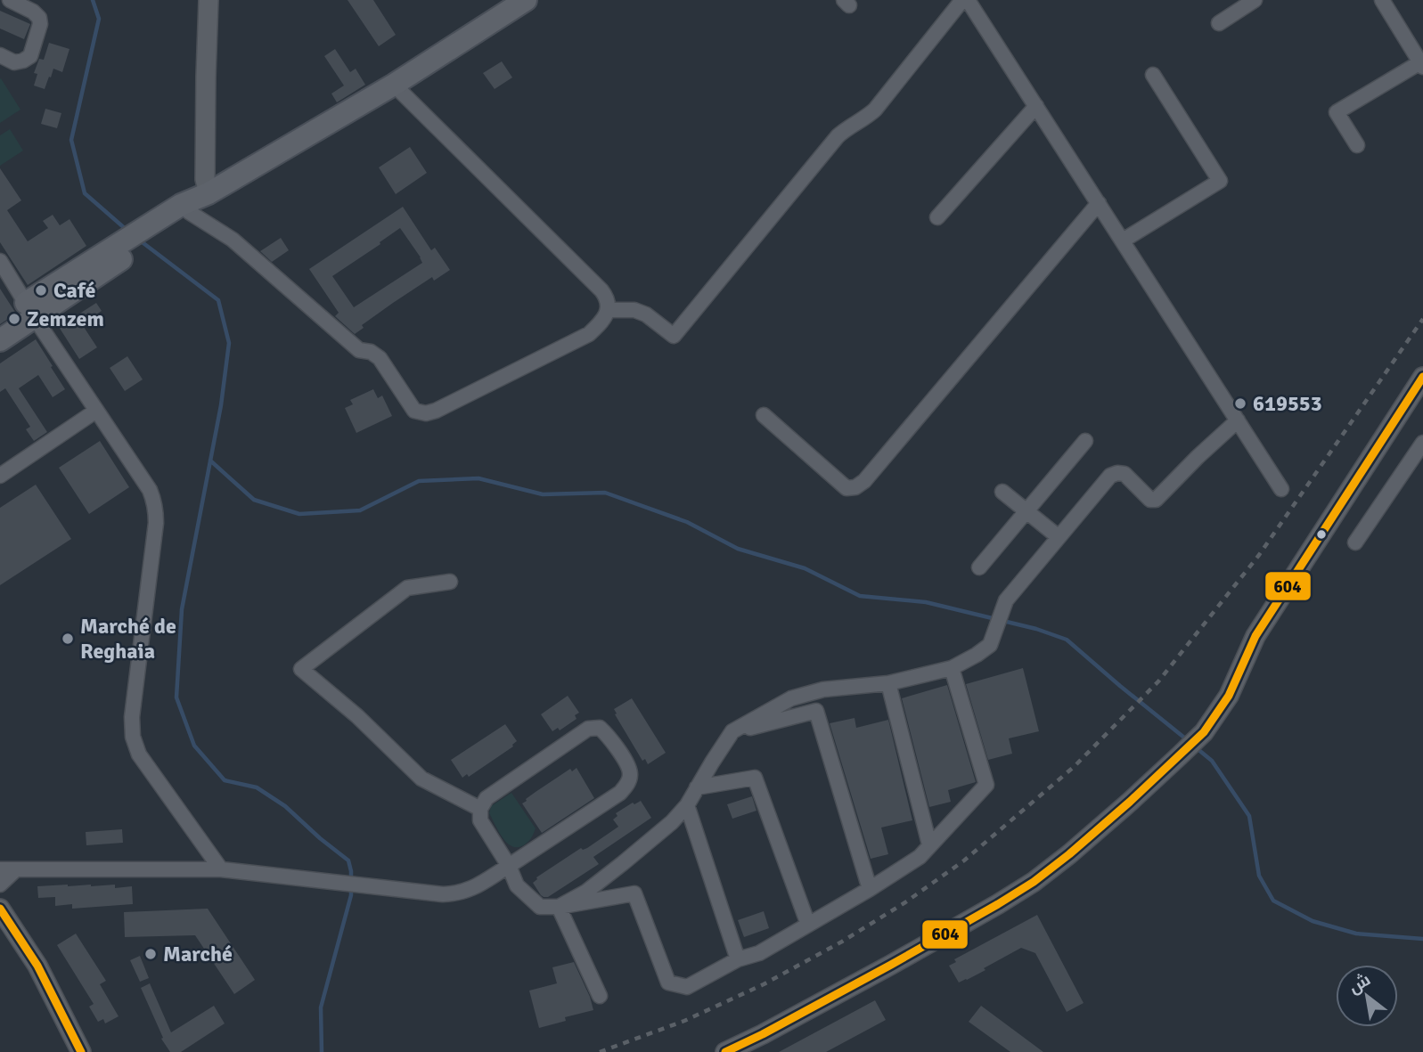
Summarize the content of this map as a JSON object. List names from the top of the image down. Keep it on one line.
{"places":["Café","Zemzem","619553","Marché de Reghaia","Marché"],"lines":["transit line 604"],"north":"top left"}
